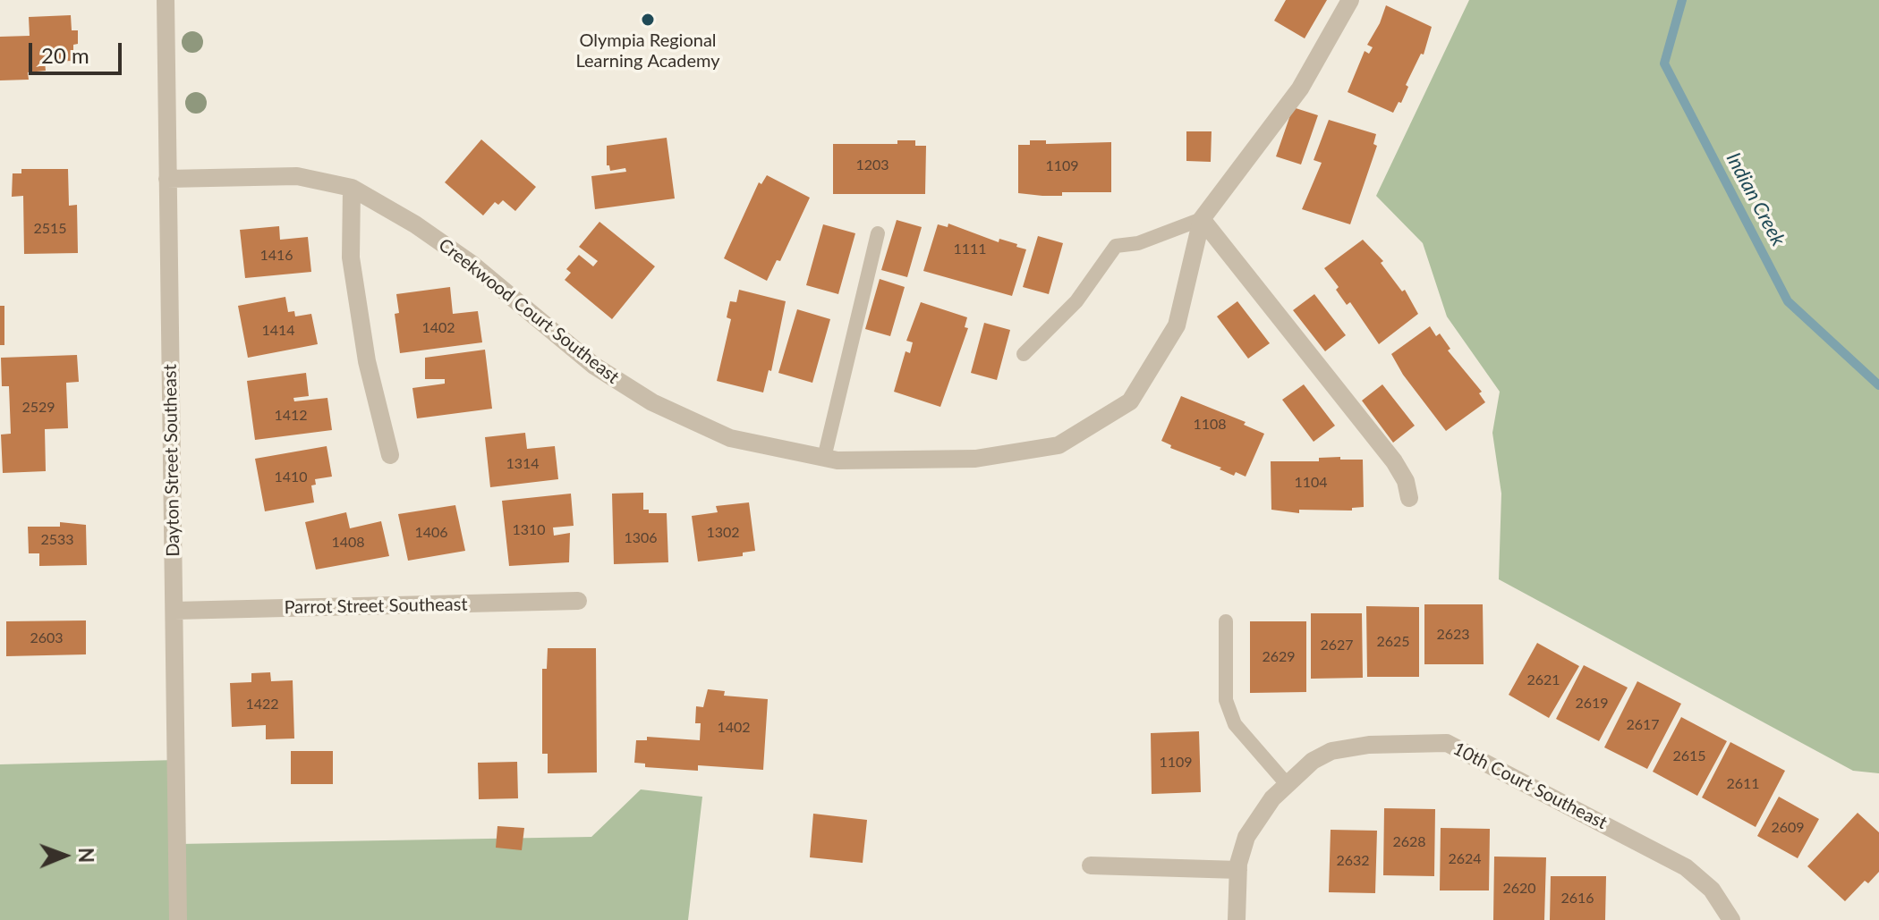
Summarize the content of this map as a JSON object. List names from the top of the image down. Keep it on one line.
{"streets":{"street":["Creekwood Court Southeast","Dayton Street Southeast","Parrot Street Southeast","10th Court Southeast"]},"crossings":[["Creekwood Court Southeast","Dayton Street Southeast"],["Dayton Street Southeast","Parrot Street Southeast"]],"water":["Indian Creek"],"places":["Olympia Regional Learning Academy"],"house_numbers":["1203","1109","2515","1111","1416","1402","1414","2529","1412","1108","1314","1410","1104","1310","1406","1302","1306","2533","1408","2623","2603","2625","2627","2629","2621","2619","1422","2617","1402","2615","1109","2611","2609","2628","2624","2632","2620","2616"],"scale_bar":"20 m","north":"right"}
